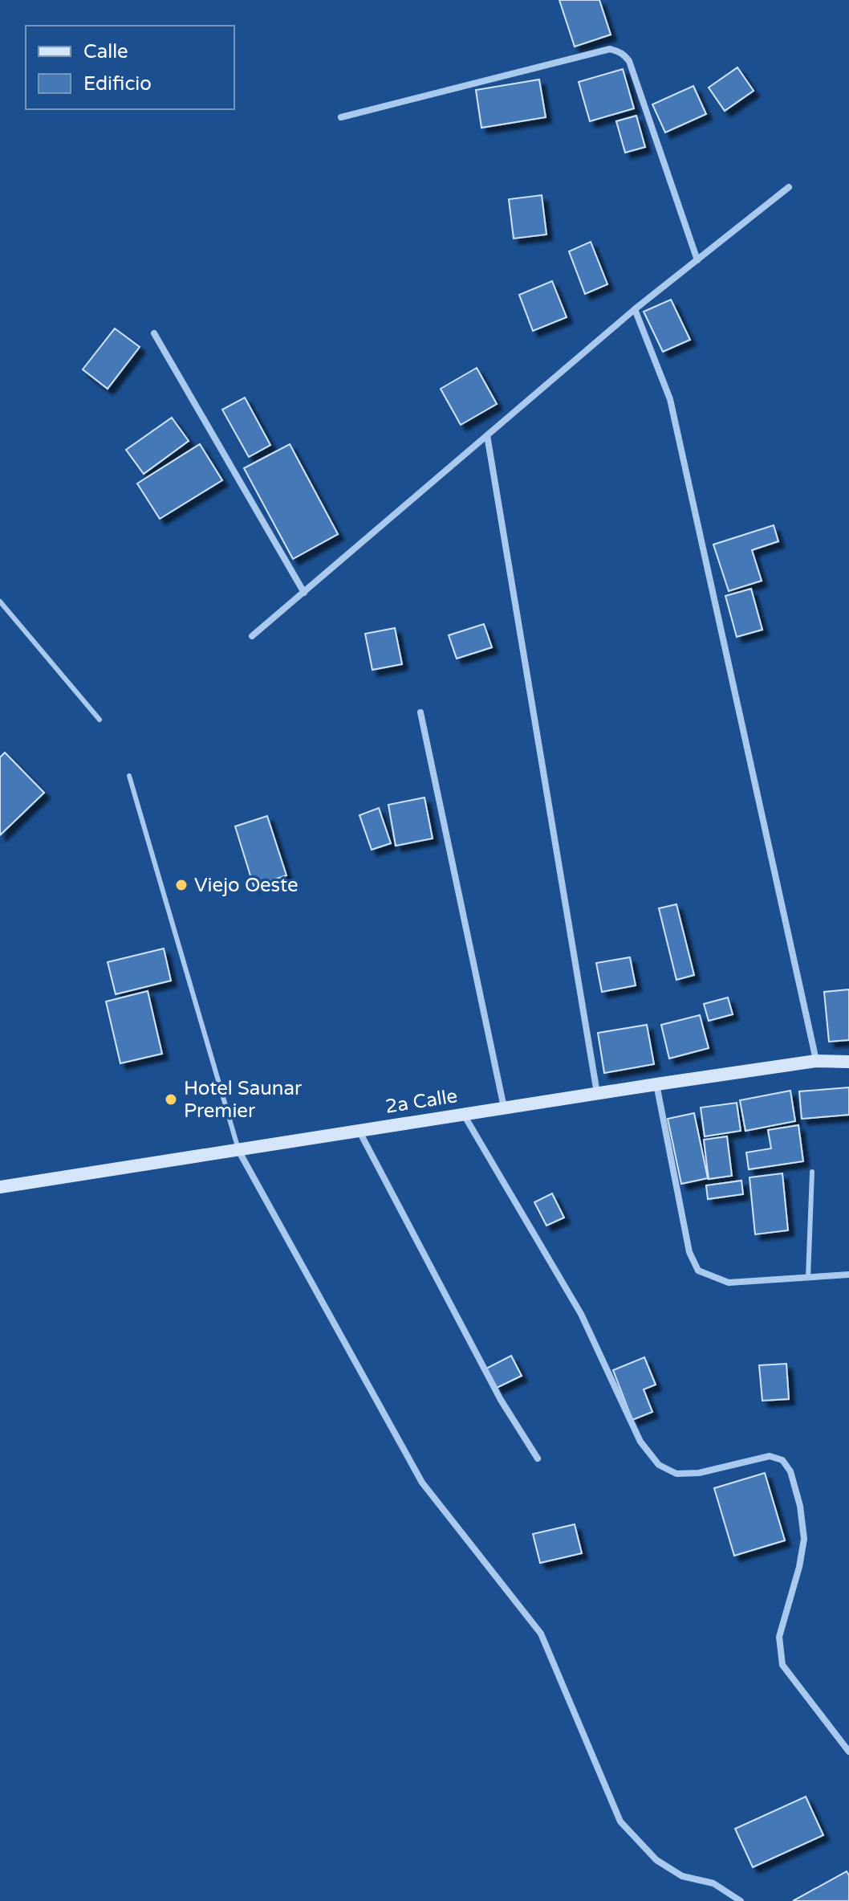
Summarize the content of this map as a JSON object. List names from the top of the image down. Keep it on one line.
{"streets":{"main road":["2a Calle"]},"places":["Viejo Oeste","Hotel Saunar Premier"],"legend":["Calle","Edificio"]}
